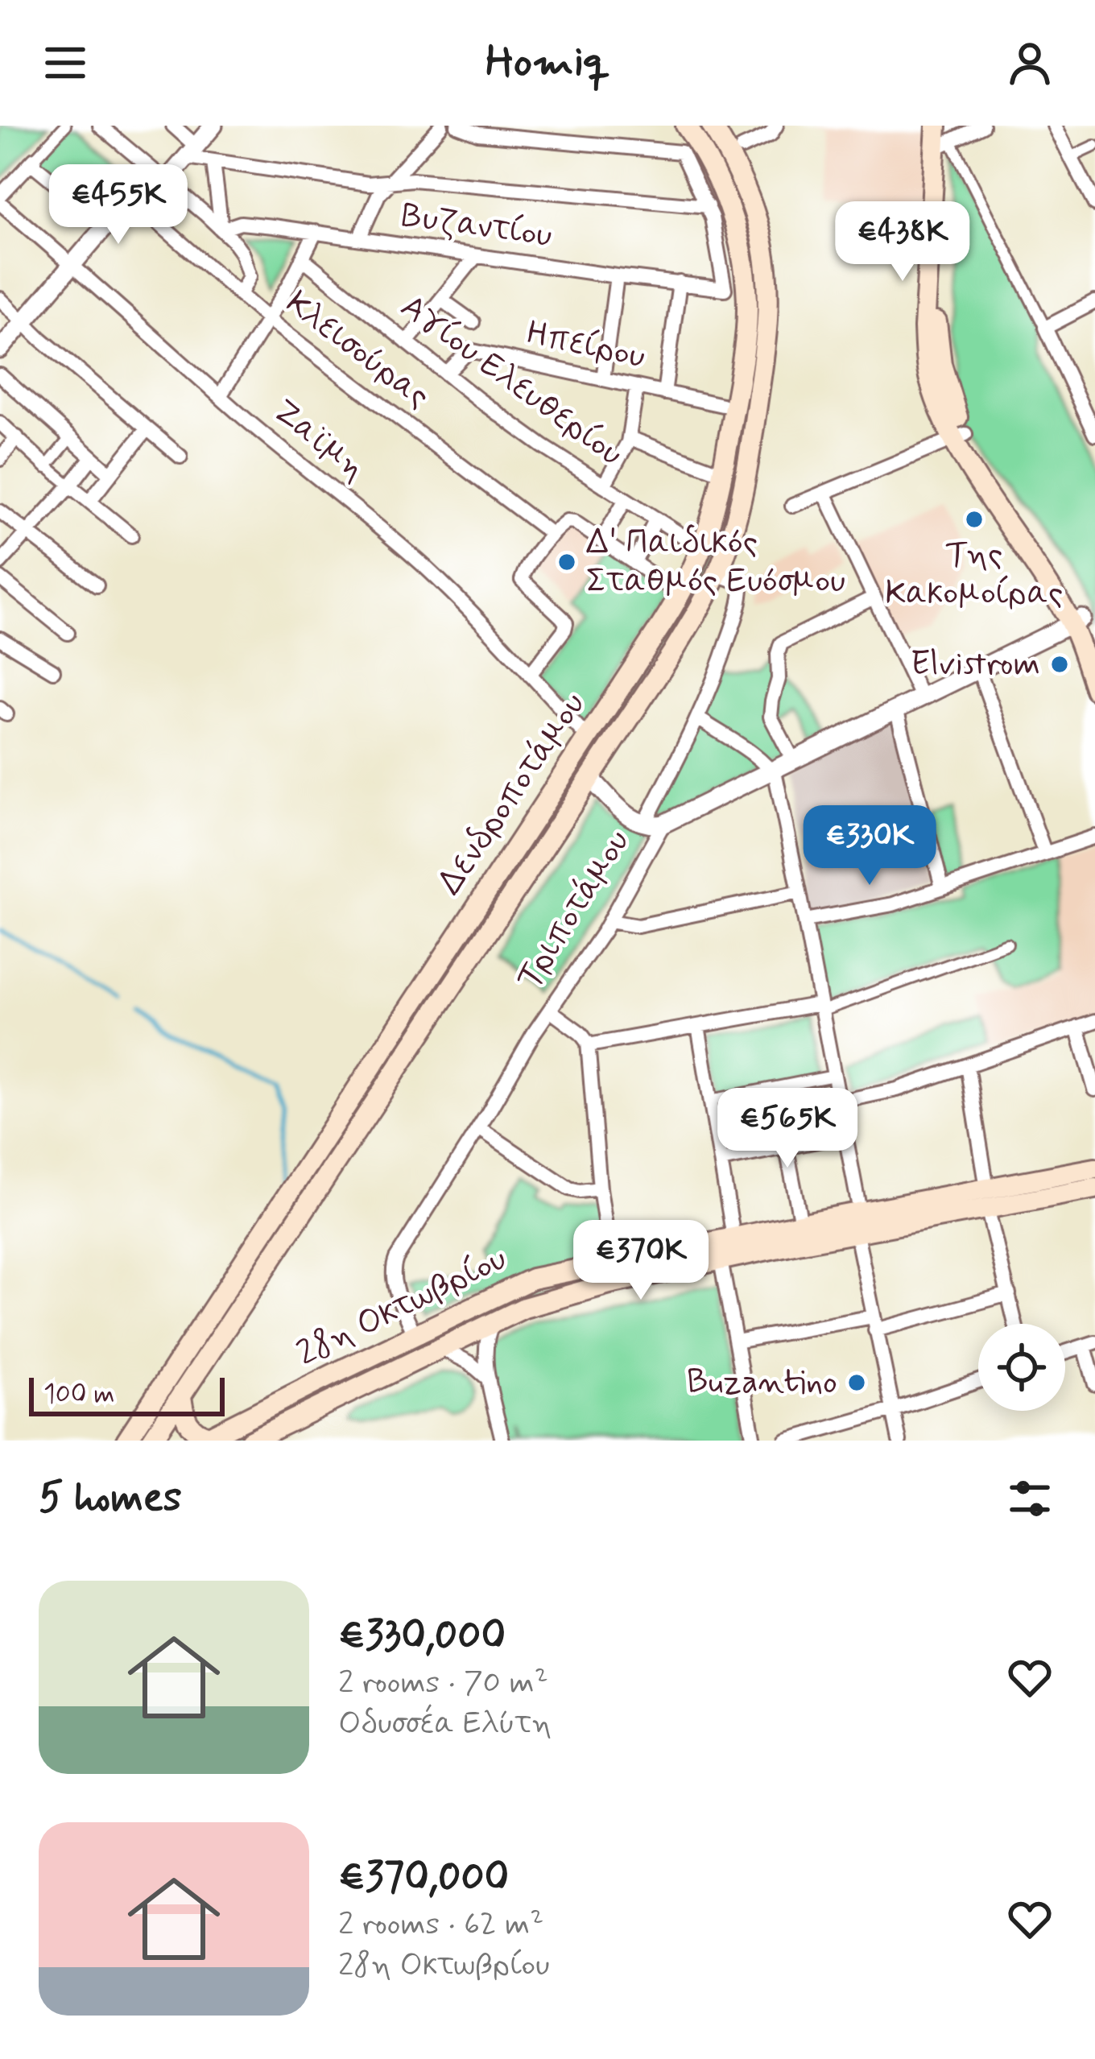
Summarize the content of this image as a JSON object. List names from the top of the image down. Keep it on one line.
{"streets":{"main road":["Δενδροποτάμου","28η Οκτωβρίου"],"street":["Βυζαντίου","Ηπείρου","Κλεισούρας","Αγίου Ελευθερίου","Ζαϊμη","Τριποτάμου"]},"crossings":[["Ηπείρου","Αγίου Ελευθερίου"],["Ζαϊμη","Δενδροποτάμου"],["Τριποτάμου","28η Οκτωβρίου"]],"places":["Της Κακομοίρας","Δ' Παιδικός Σταθμός Ευόσμου","Elvistrom","Buzantino"],"scale_bar":"100 m","page":{"header":"Homiq","price":["€455K","€438K","€330K","€565K","€370K"],"scale":"100 m","heading":"5 homes","list":[{"name":"€330,000","note":"2 rooms · 70 m² · Οδυσσέα Ελύτη"},{"name":"€370,000","note":"2 rooms · 62 m² · 28η Οκτωβρίου"}]}}
